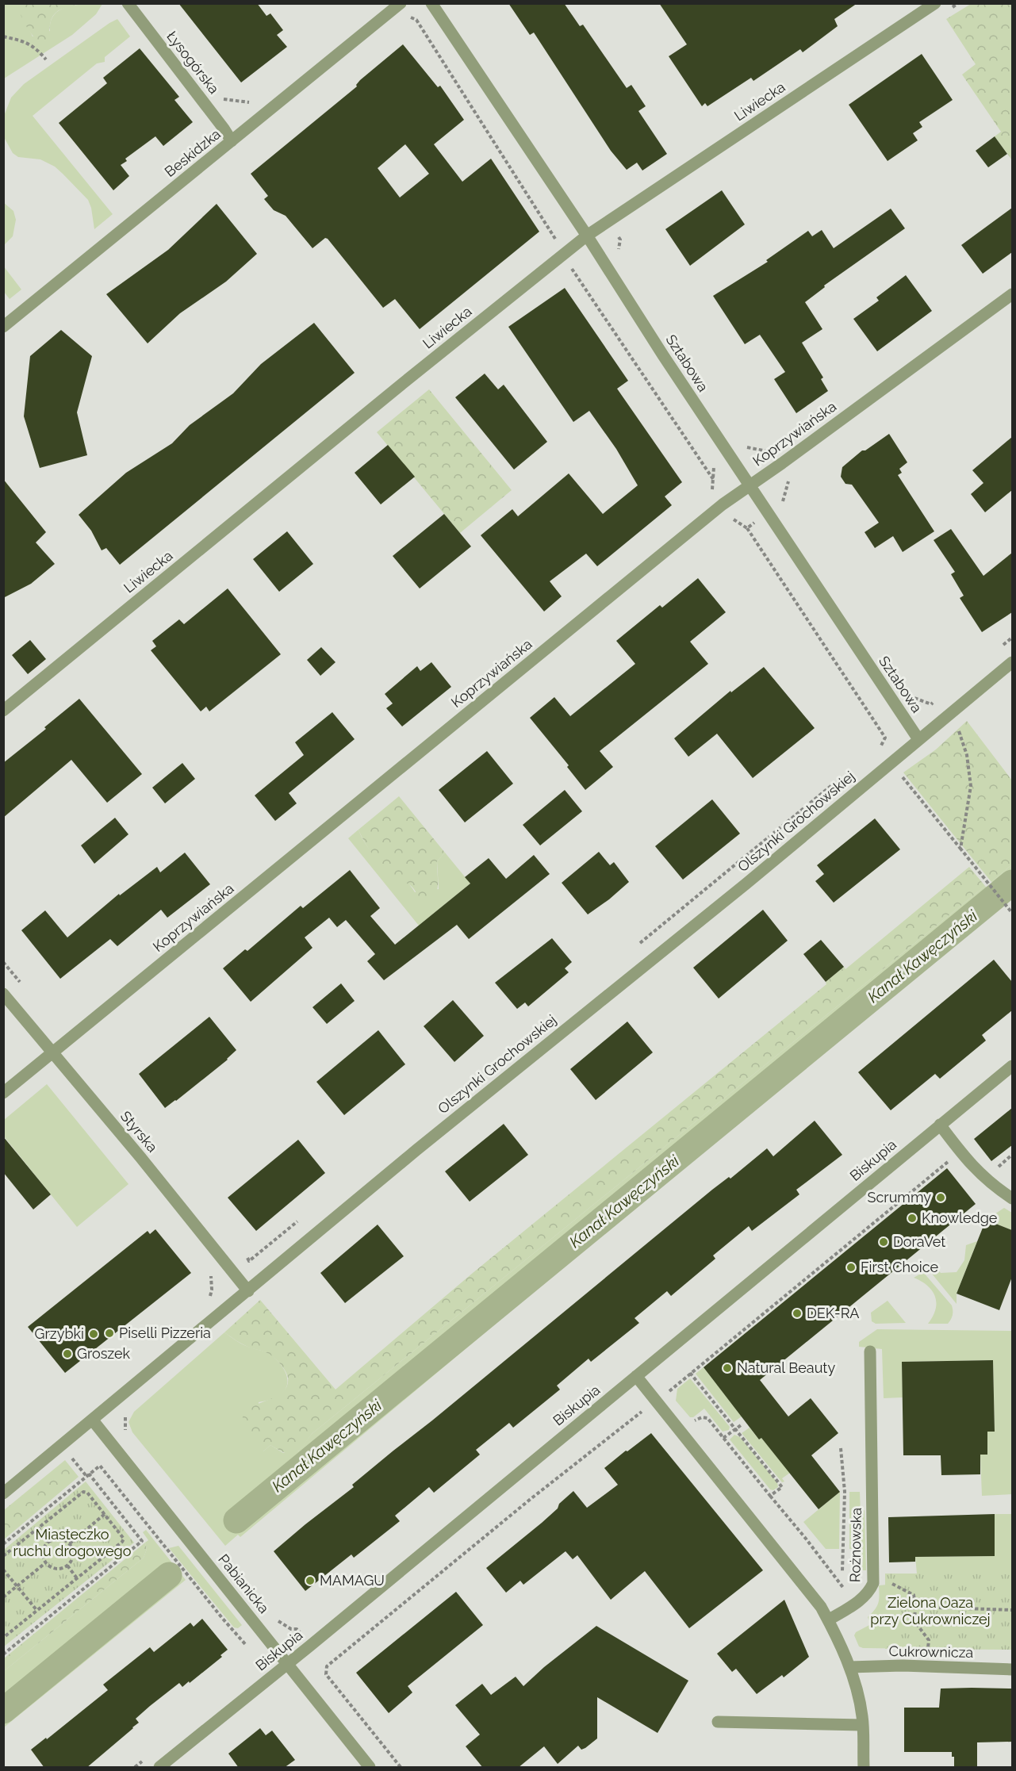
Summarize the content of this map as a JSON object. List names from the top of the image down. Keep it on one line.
{"streets":{"street":["Łysogórska","Liwiecka","Beskidzka","Sztabowa","Koprzywiańska","Olszynki Grochowskiej","Styrska","Biskupia","Rożnowska","Pabianicka","Cukrownicza"]},"crossings":[["Łysogórska","Beskidzka"],["Liwiecka","Sztabowa"],["Sztabowa","Koprzywiańska"],["Sztabowa","Olszynki Grochowskiej"],["Koprzywiańska","Styrska"],["Olszynki Grochowskiej","Styrska"],["Olszynki Grochowskiej","Pabianicka"],["Biskupia","Pabianicka"]],"water":["Kanał Kawęczyński"],"parks":["Miasteczko ruchu drogowego","Zielona Oaza przy Cukrowniczej"],"places":["Scrummy","Knowledge","DoraVet","First Choice","DEK-RA","Piselli Pizzeria","Grzybki","Groszek","Natural Beauty","MAMAGU"]}
